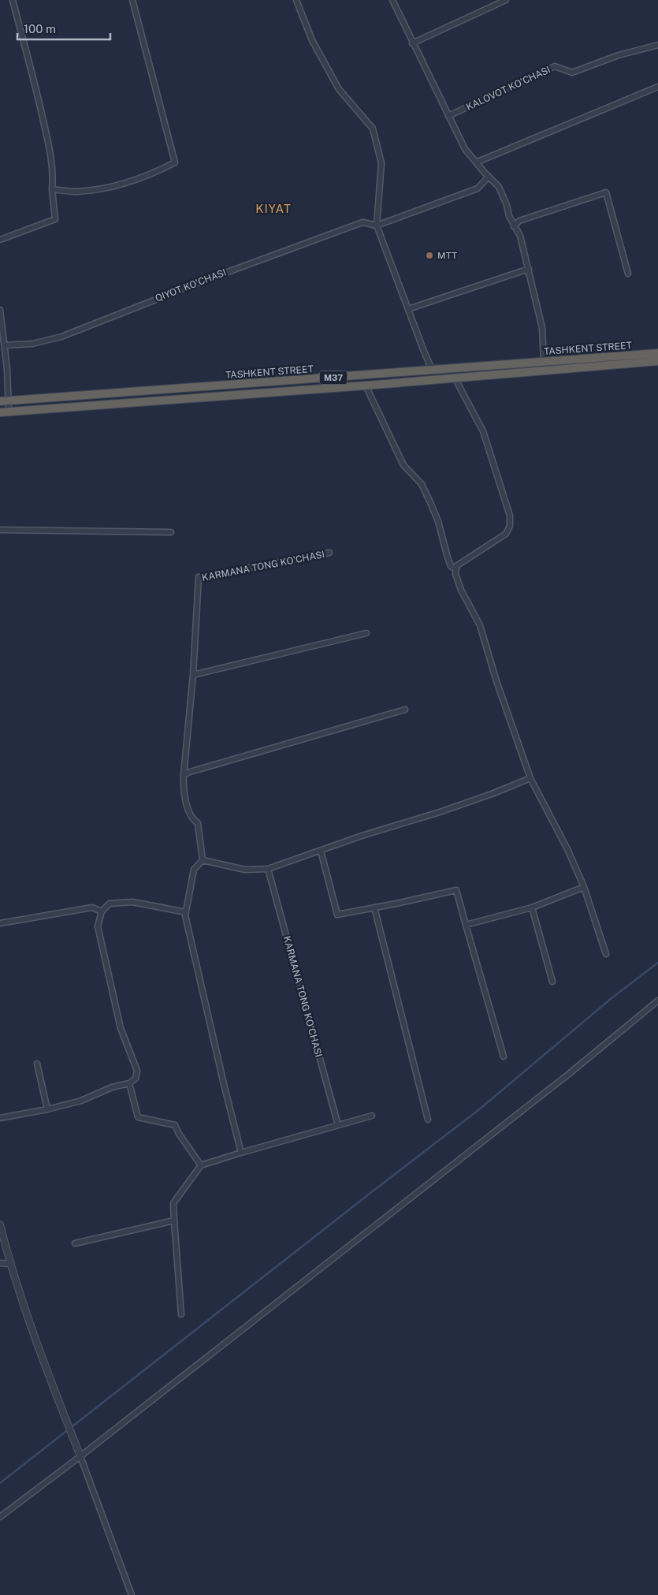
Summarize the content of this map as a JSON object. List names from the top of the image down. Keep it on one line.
{"streets":{"highway":["TASHKENT STREET","M37"],"street":["KALOVOT KO'CHASI","QIYOT KO'CHASI","KARMANA TONG KO'CHASI"]},"districts":["KIYAT"],"places":["MTT"],"scale_bar":"100 m"}
